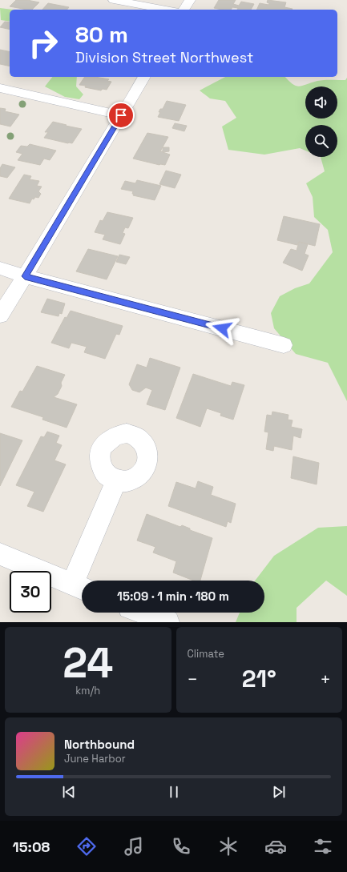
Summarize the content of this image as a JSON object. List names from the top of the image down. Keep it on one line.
{"page":{"turn":["80 m","Division Street Northwest"],"limit":"30","trip":"15:09 · 1 min · 180 m","tile":[["24","km/h"],"Climate"],"heat":["−","21°","+"],"song":["Northbound","June Harbor"],"tabs":"15:08"}}
